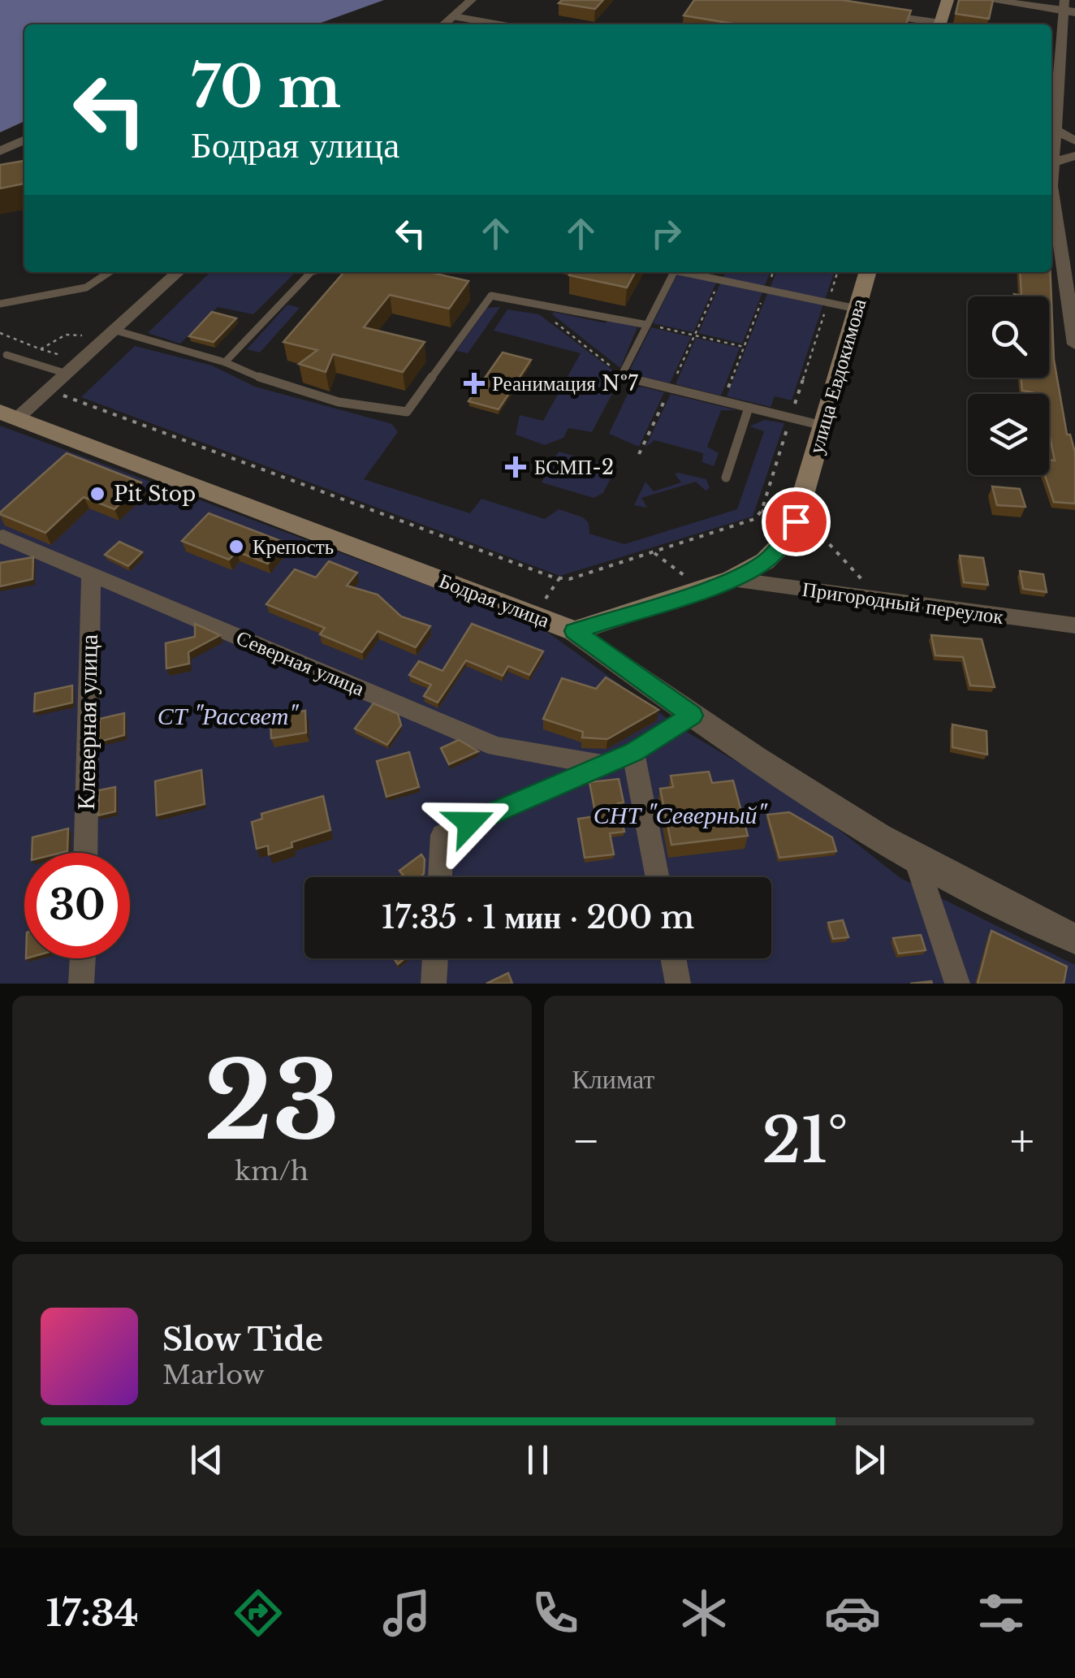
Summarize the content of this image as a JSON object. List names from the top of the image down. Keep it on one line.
{"streets":{"main road":["улица Евдокимова","Бодрая улица"],"street":["Пригородный переулок","Северная улица","Клеверная улица"]},"crossings":[["улица Евдокимова","Бодрая улица"],["улица Евдокимова","Пригородный переулок"],["Северная улица","Клеверная улица"]],"parks":["СТ \"Рассвет\"","СНТ \"Северный\""],"places":{"health":["Реанимация №7","БСМП-2"],"other":["Pit Stop","Крепость"]},"page":{"turn":["70 m","Бодрая улица"],"limit":"30","trip":"17:35 · 1 мин · 200 m","tile":[["23","km/h"],"Климат"],"heat":["−","21°","+"],"song":["Slow Tide","Marlow"],"tabs":"17:34"}}
